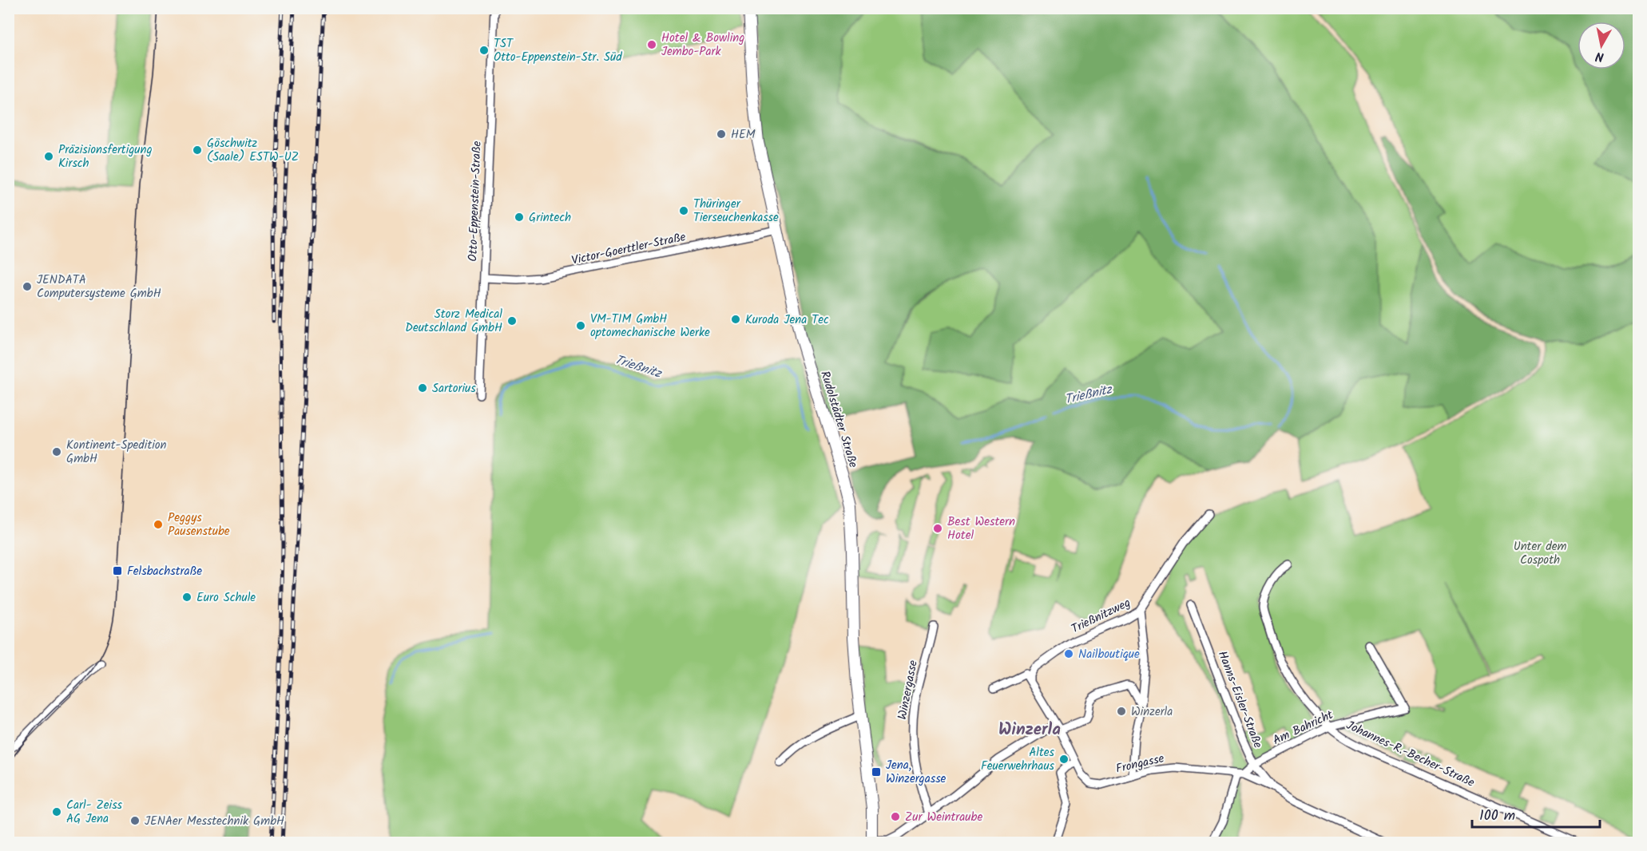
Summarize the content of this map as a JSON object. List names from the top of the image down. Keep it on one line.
{"streets":{"street":["Otto-Eppenstein-Straße","Victor-Goerttler-Straße","Rudolstädter Straße","Trießnitzweg","Winzergasse","Hanns-Eisler-Straße","Am Bahricht","Johannes-R.-Becher-Straße","Frongasse"]},"crossings":[["Otto-Eppenstein-Straße","Victor-Goerttler-Straße"],["Victor-Goerttler-Straße","Rudolstädter Straße"],["Hanns-Eisler-Straße","Am Bahricht"],["Hanns-Eisler-Straße","Frongasse"],["Am Bahricht","Johannes-R.-Becher-Straße"]],"districts":["Winzerla"],"water":["Trießnitz"],"parks":["Unter dem Cospoth"],"places":{"other":["Hotel & Bowling Jembo-Park","TST Otto-Eppenstein-Str. Süd","HEM","Göschwitz (Saale) ESTW-UZ","Präzisionsfertigung Kirsch","Thüringer Tierseuchenkasse","Grintech","JENDATA Computersysteme GmbH","Kuroda Jena Tec","Storz Medical Deutschland GmbH","VM-TIM GmbH optomechanische Werke","Sartorius","Kontinent-Spedition GmbH","Peggys Pausenstube","Best Western Hotel","Euro Schule","Nailboutique","Winzerla","Altes Feuerwehrhaus","Carl- Zeiss AG Jena","Zur Weintraube","JENAer Messtechnik GmbH"],"transit":["Felsbachstraße","Jena, Winzergasse"]},"scale_bar":"100 m","north":"bottom"}
